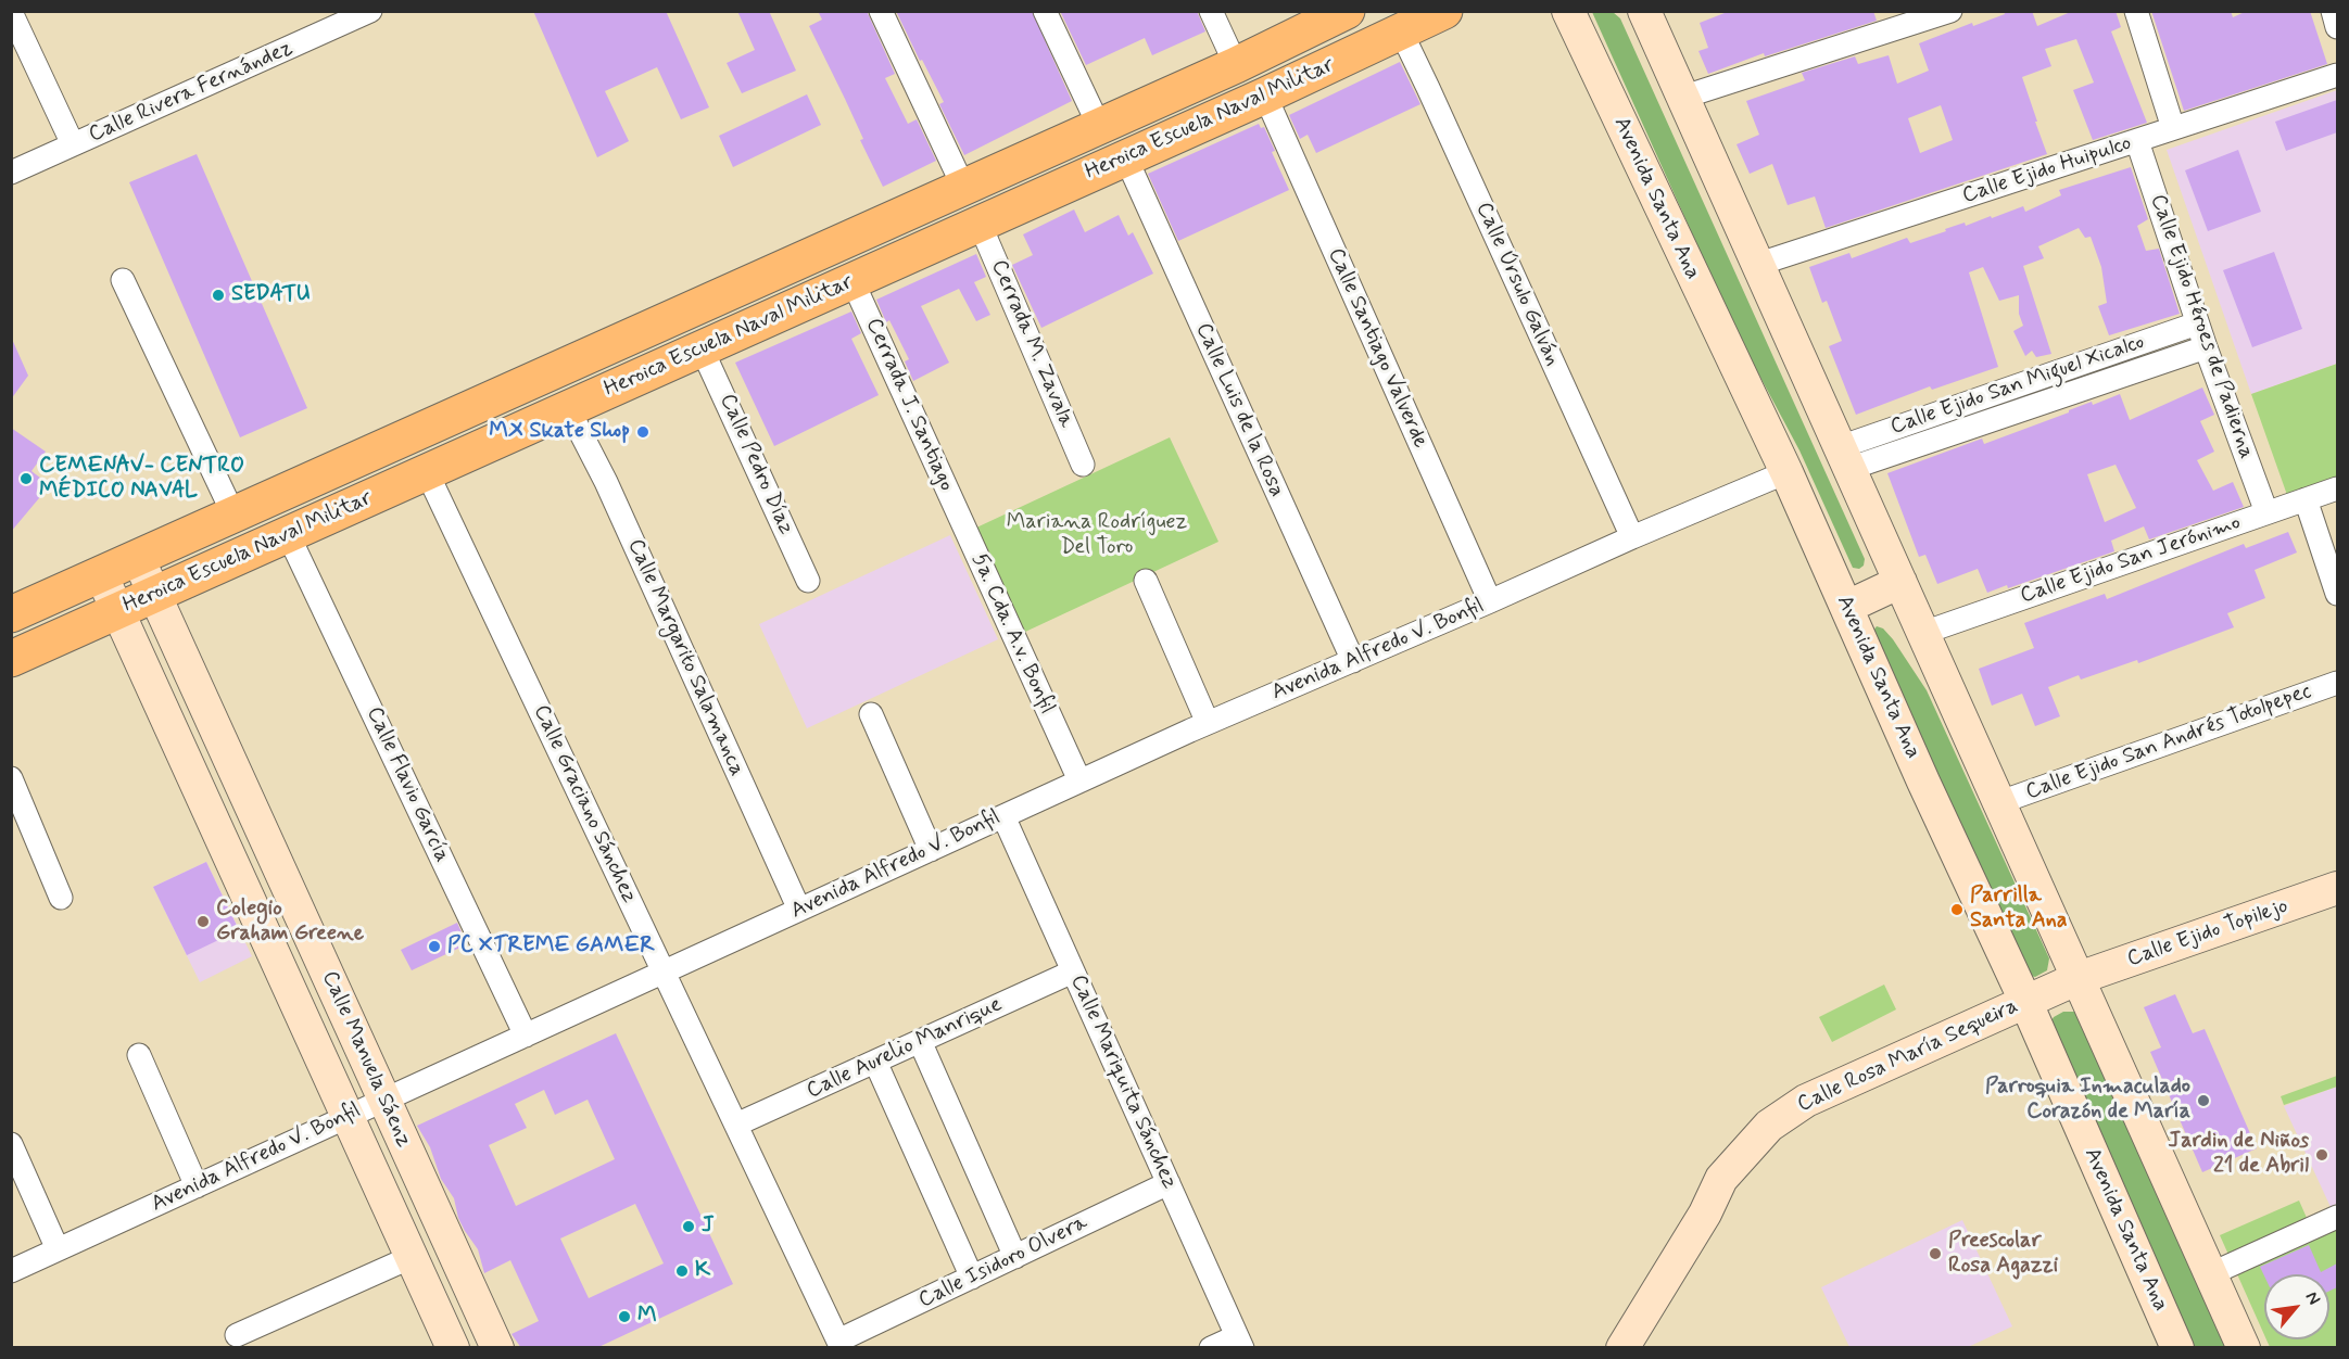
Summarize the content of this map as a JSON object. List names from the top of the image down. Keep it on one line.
{"streets":{"main road":["Heroica Escuela Naval Militar","Avenida Santa Ana","Calle Ejido Topilejo","Calle Rosa María Sequeira","Calle Manuela Sáenz"],"street":["Calle Rivera Fernández","Calle Ejido Huipulco","Calle Úrsulo Galván","Calle Ejido Héroes de Padierna","Cerrada M. Zavala","Calle Santiago Valverde","Calle Ejido San Miguel Xicalco","Cerrada J. Santiago","Calle Luis de la Rosa","Calle Pedro Díaz","Calle Ejido San Jerónimo","5a. Cda. A.v. Bonfil","Avenida Alfredo V. Bonfil","Calle Margarito Salamanca","Calle Ejido San Andrés Totolpepec","Calle Flavio García","Calle Graciano Sánchez","Calle Aurelio Manrique","Calle Mariquita Sánchez","Calle Isidoro Olvera"]},"crossings":[["Heroica Escuela Naval Militar","Calle Úrsulo Galván"],["Heroica Escuela Naval Militar","Cerrada M. Zavala"],["Heroica Escuela Naval Militar","Calle Santiago Valverde"],["Heroica Escuela Naval Militar","Cerrada J. Santiago"],["Heroica Escuela Naval Militar","Calle Luis de la Rosa"],["Heroica Escuela Naval Militar","Calle Pedro Díaz"],["Heroica Escuela Naval Militar","Calle Margarito Salamanca"],["Heroica Escuela Naval Militar","Calle Flavio García"],["Heroica Escuela Naval Militar","Calle Graciano Sánchez"],["Heroica Escuela Naval Militar","Calle Manuela Sáenz"],["Calle Ejido Huipulco","Calle Ejido Héroes de Padierna"],["Avenida Santa Ana","Avenida Alfredo V. Bonfil"],["Avenida Santa Ana","Calle Rosa María Sequeira"],["Calle Úrsulo Galván","Avenida Alfredo V. Bonfil"],["Calle Ejido Héroes de Padierna","Calle Ejido San Miguel Xicalco"],["Calle Ejido Héroes de Padierna","Calle Ejido San Jerónimo"],["Calle Santiago Valverde","Avenida Alfredo V. Bonfil"],["Cerrada J. Santiago","5a. Cda. A.v. Bonfil"],["Calle Luis de la Rosa","Avenida Alfredo V. Bonfil"],["5a. Cda. A.v. Bonfil","Avenida Alfredo V. Bonfil"],["Avenida Alfredo V. Bonfil","Calle Margarito Salamanca"],["Avenida Alfredo V. Bonfil","Calle Flavio García"],["Avenida Alfredo V. Bonfil","Calle Graciano Sánchez"],["Avenida Alfredo V. Bonfil","Calle Manuela Sáenz"],["Avenida Alfredo V. Bonfil","Calle Mariquita Sánchez"],["Calle Graciano Sánchez","Calle Aurelio Manrique"],["Calle Graciano Sánchez","Calle Isidoro Olvera"],["Calle Ejido Topilejo","Calle Rosa María Sequeira"],["Calle Aurelio Manrique","Calle Mariquita Sánchez"],["Calle Mariquita Sánchez","Calle Isidoro Olvera"]],"parks":["Mariana Rodríguez Del Toro"],"places":["SEDATU","MX Skate Shop","CEMENAV- CENTRO MÉDICO NAVAL","Parrilla Santa Ana","Colegio Graham Greene","PC XTREME GAMER","Parroquia Inmaculado Corazón de María","Jardin de Niños 21 de Abril","J","Preescolar Rosa Agazzi","K","M"],"north":"top right"}
